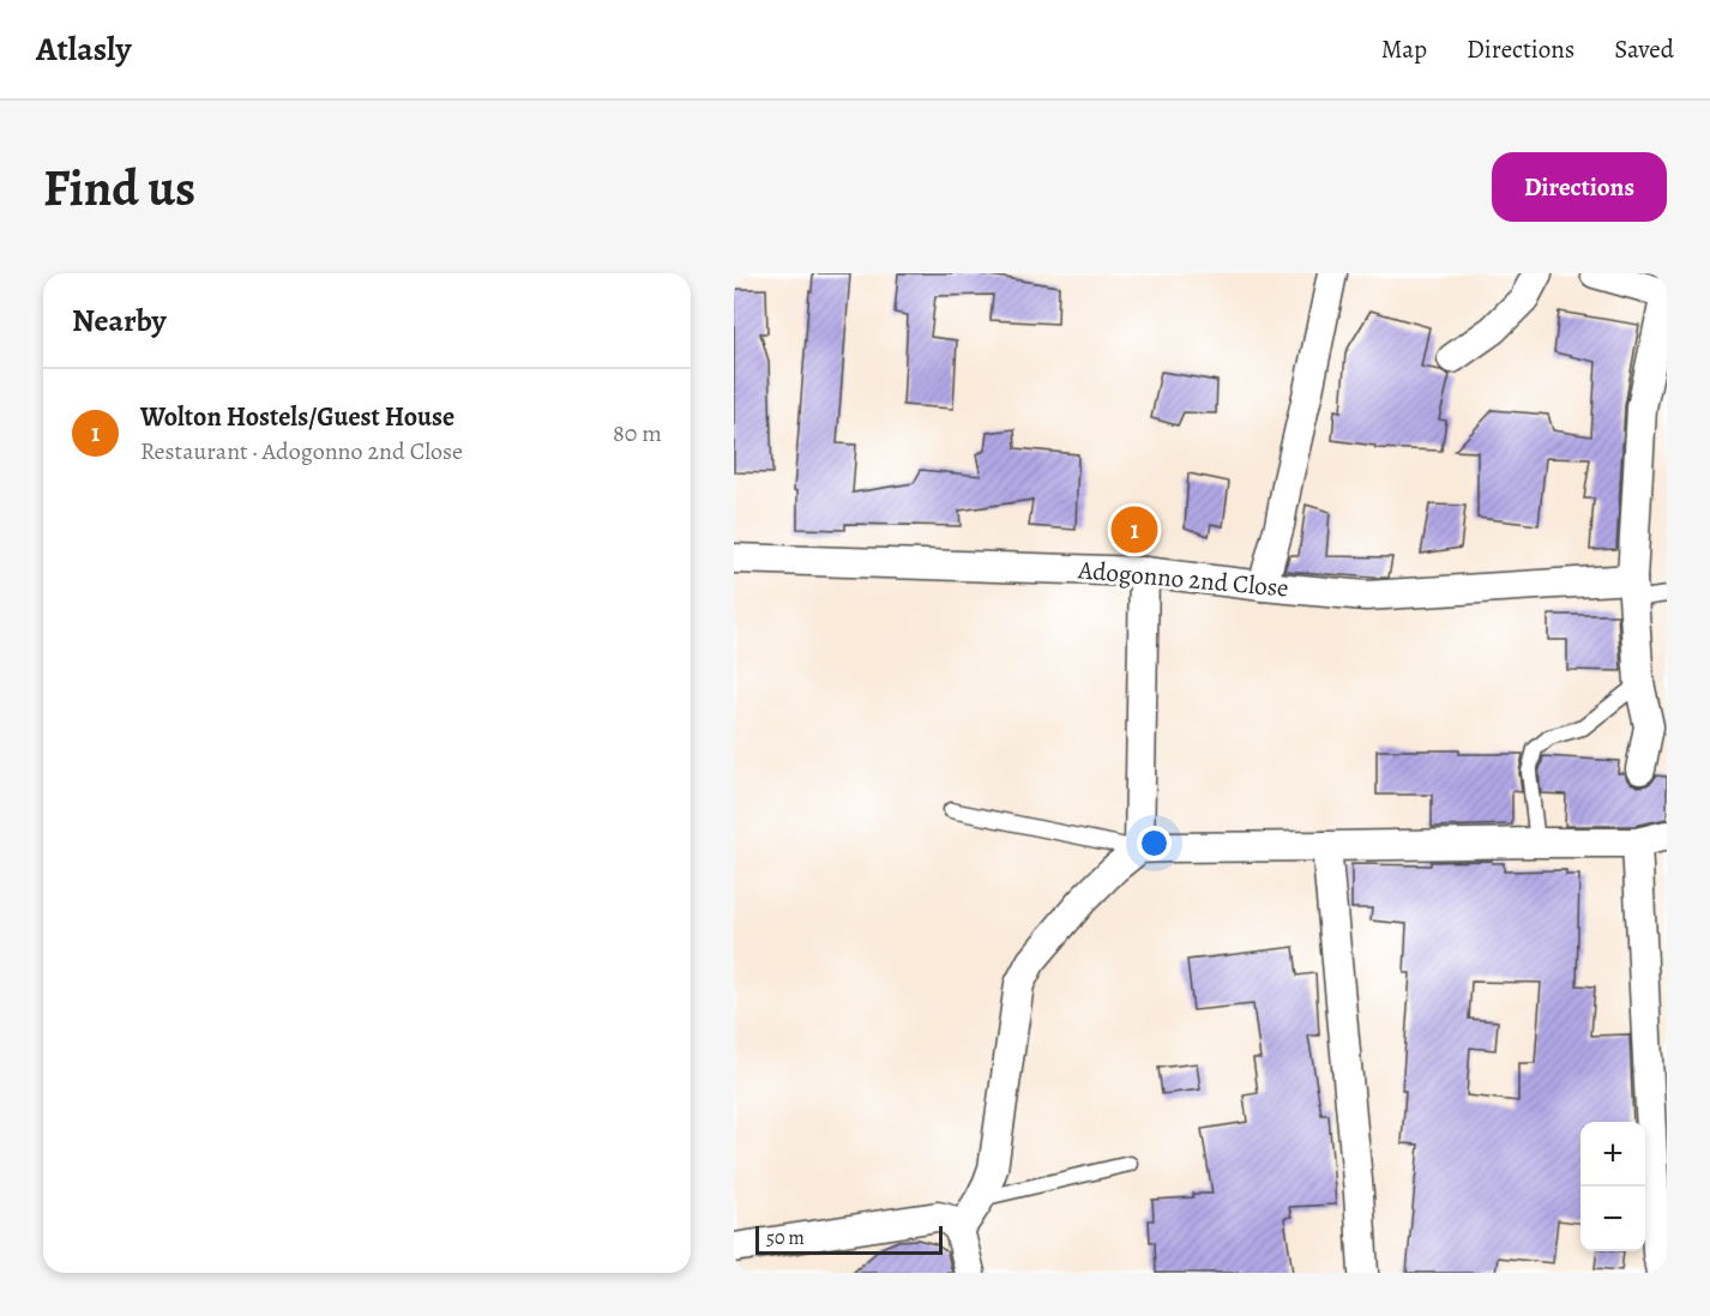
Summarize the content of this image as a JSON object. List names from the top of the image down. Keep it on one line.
{"streets":{"street":["Adogonno 2nd Close"]},"scale_bar":"50 m","page":{"header":"Atlasly","nav":["Map","Directions","Saved"],"buttons":"Directions","title":"Find us","heading":"Nearby","list":[{"mark":"1","name":"Wolton Hostels/Guest House","note":"Restaurant · Adogonno 2nd Close","value":"80 m"}],"pins":"1","map_buttons":["+","−"],"scale":"50 m"}}
